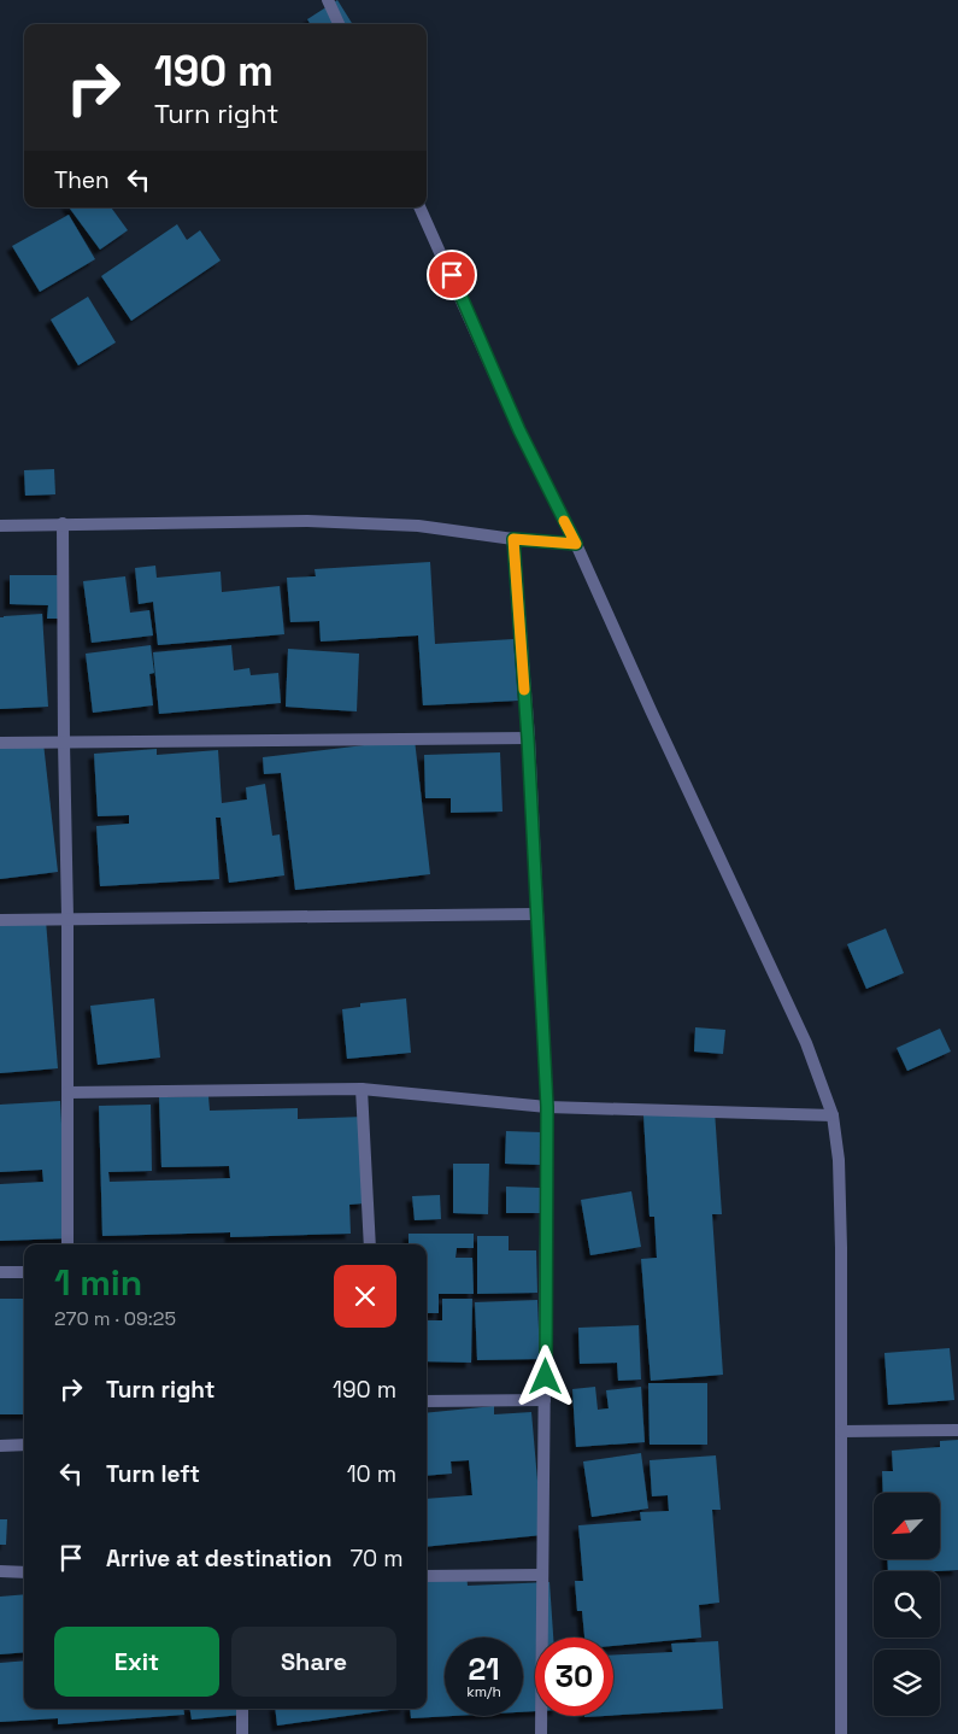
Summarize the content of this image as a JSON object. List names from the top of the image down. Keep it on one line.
{"north":"bottom left","page":{"turn":["190 m","Turn right"],"then":"Then","heading":["1 min","270 m · 09:25"],"list":[{"name":"Turn right","value":"190 m"},{"name":"Turn left","value":"10 m"},{"name":"Arrive at destination","value":"70 m"}],"buttons":["Exit","Share"],"speed":"21 km/h","limit":"30"}}
